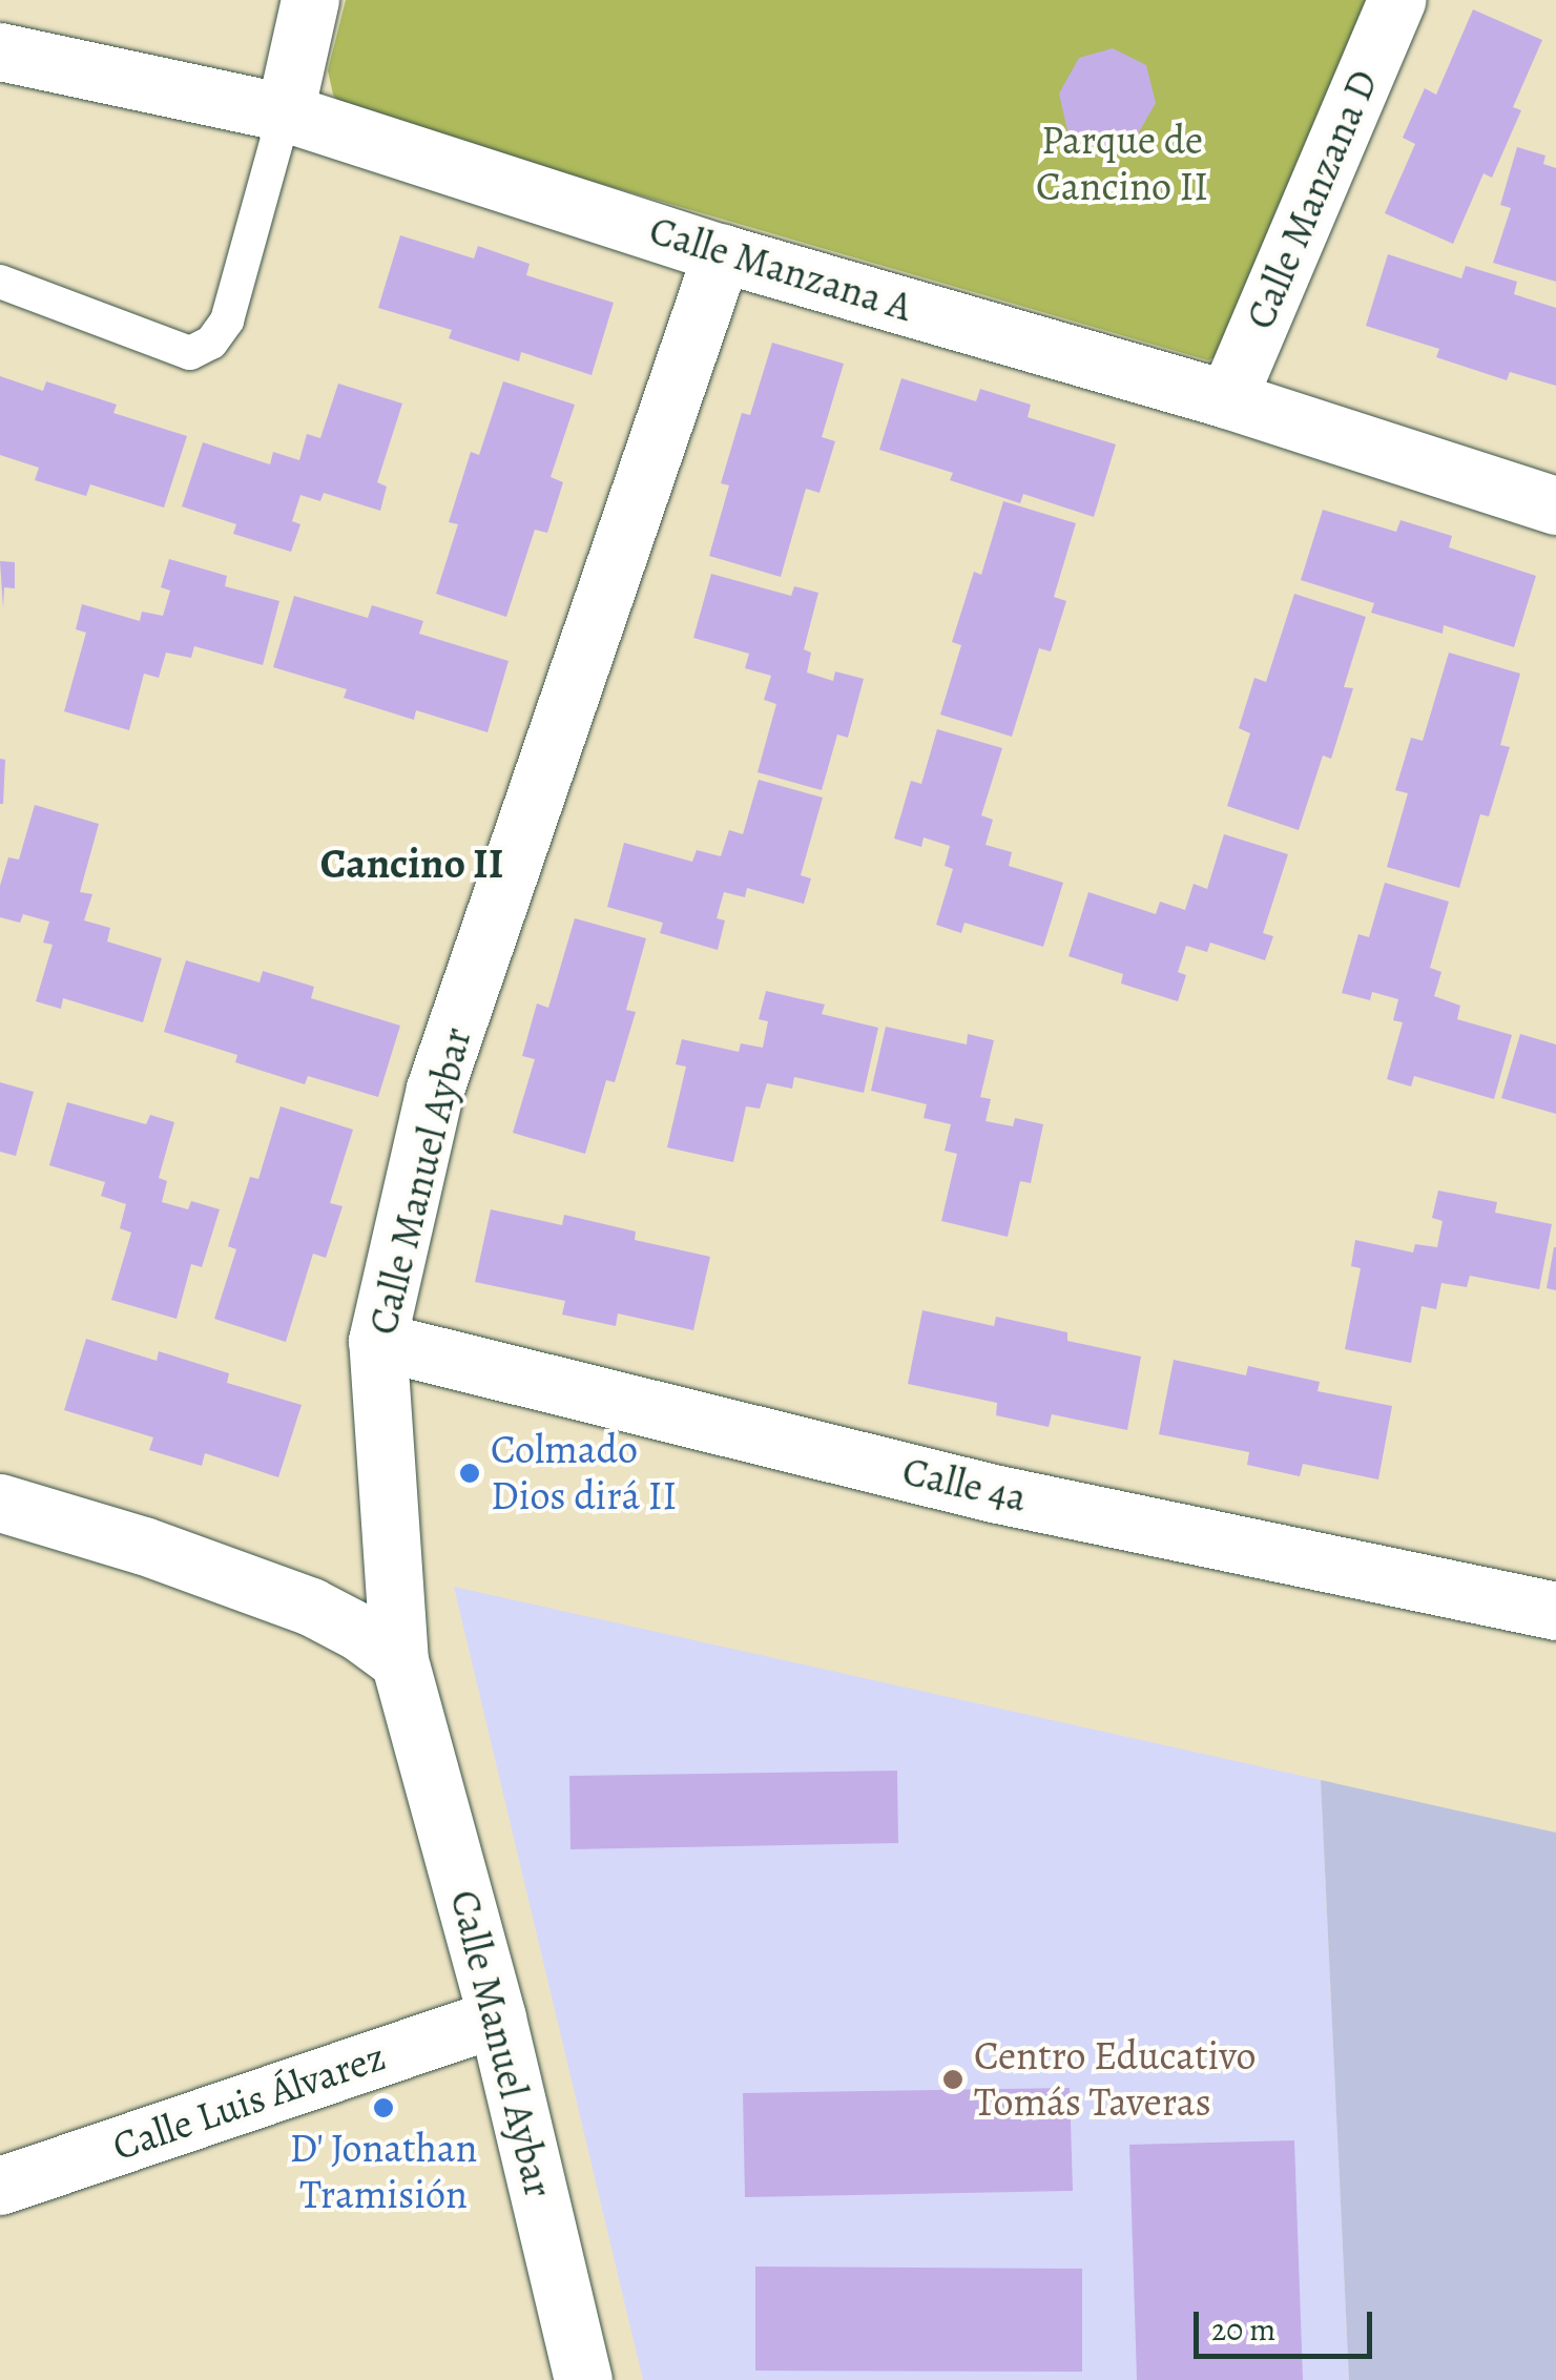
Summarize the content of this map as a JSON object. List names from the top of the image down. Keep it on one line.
{"streets":{"street":["Calle Manzana D","Calle Manzana A","Calle Manuel Aybar","Calle 4a","Calle Luis Álvarez"]},"crossings":[["Calle Manzana D","Calle Manzana A"],["Calle Manzana A","Calle Manuel Aybar"],["Calle Manuel Aybar","Calle 4a"],["Calle Manuel Aybar","Calle Luis Álvarez"]],"districts":["Cancino II"],"parks":["Parque de Cancino II"],"places":["Colmado Dios dirá II","Centro Educativo Tomás Taveras","D' Jonathan Tramisión"],"scale_bar":"20 m"}
